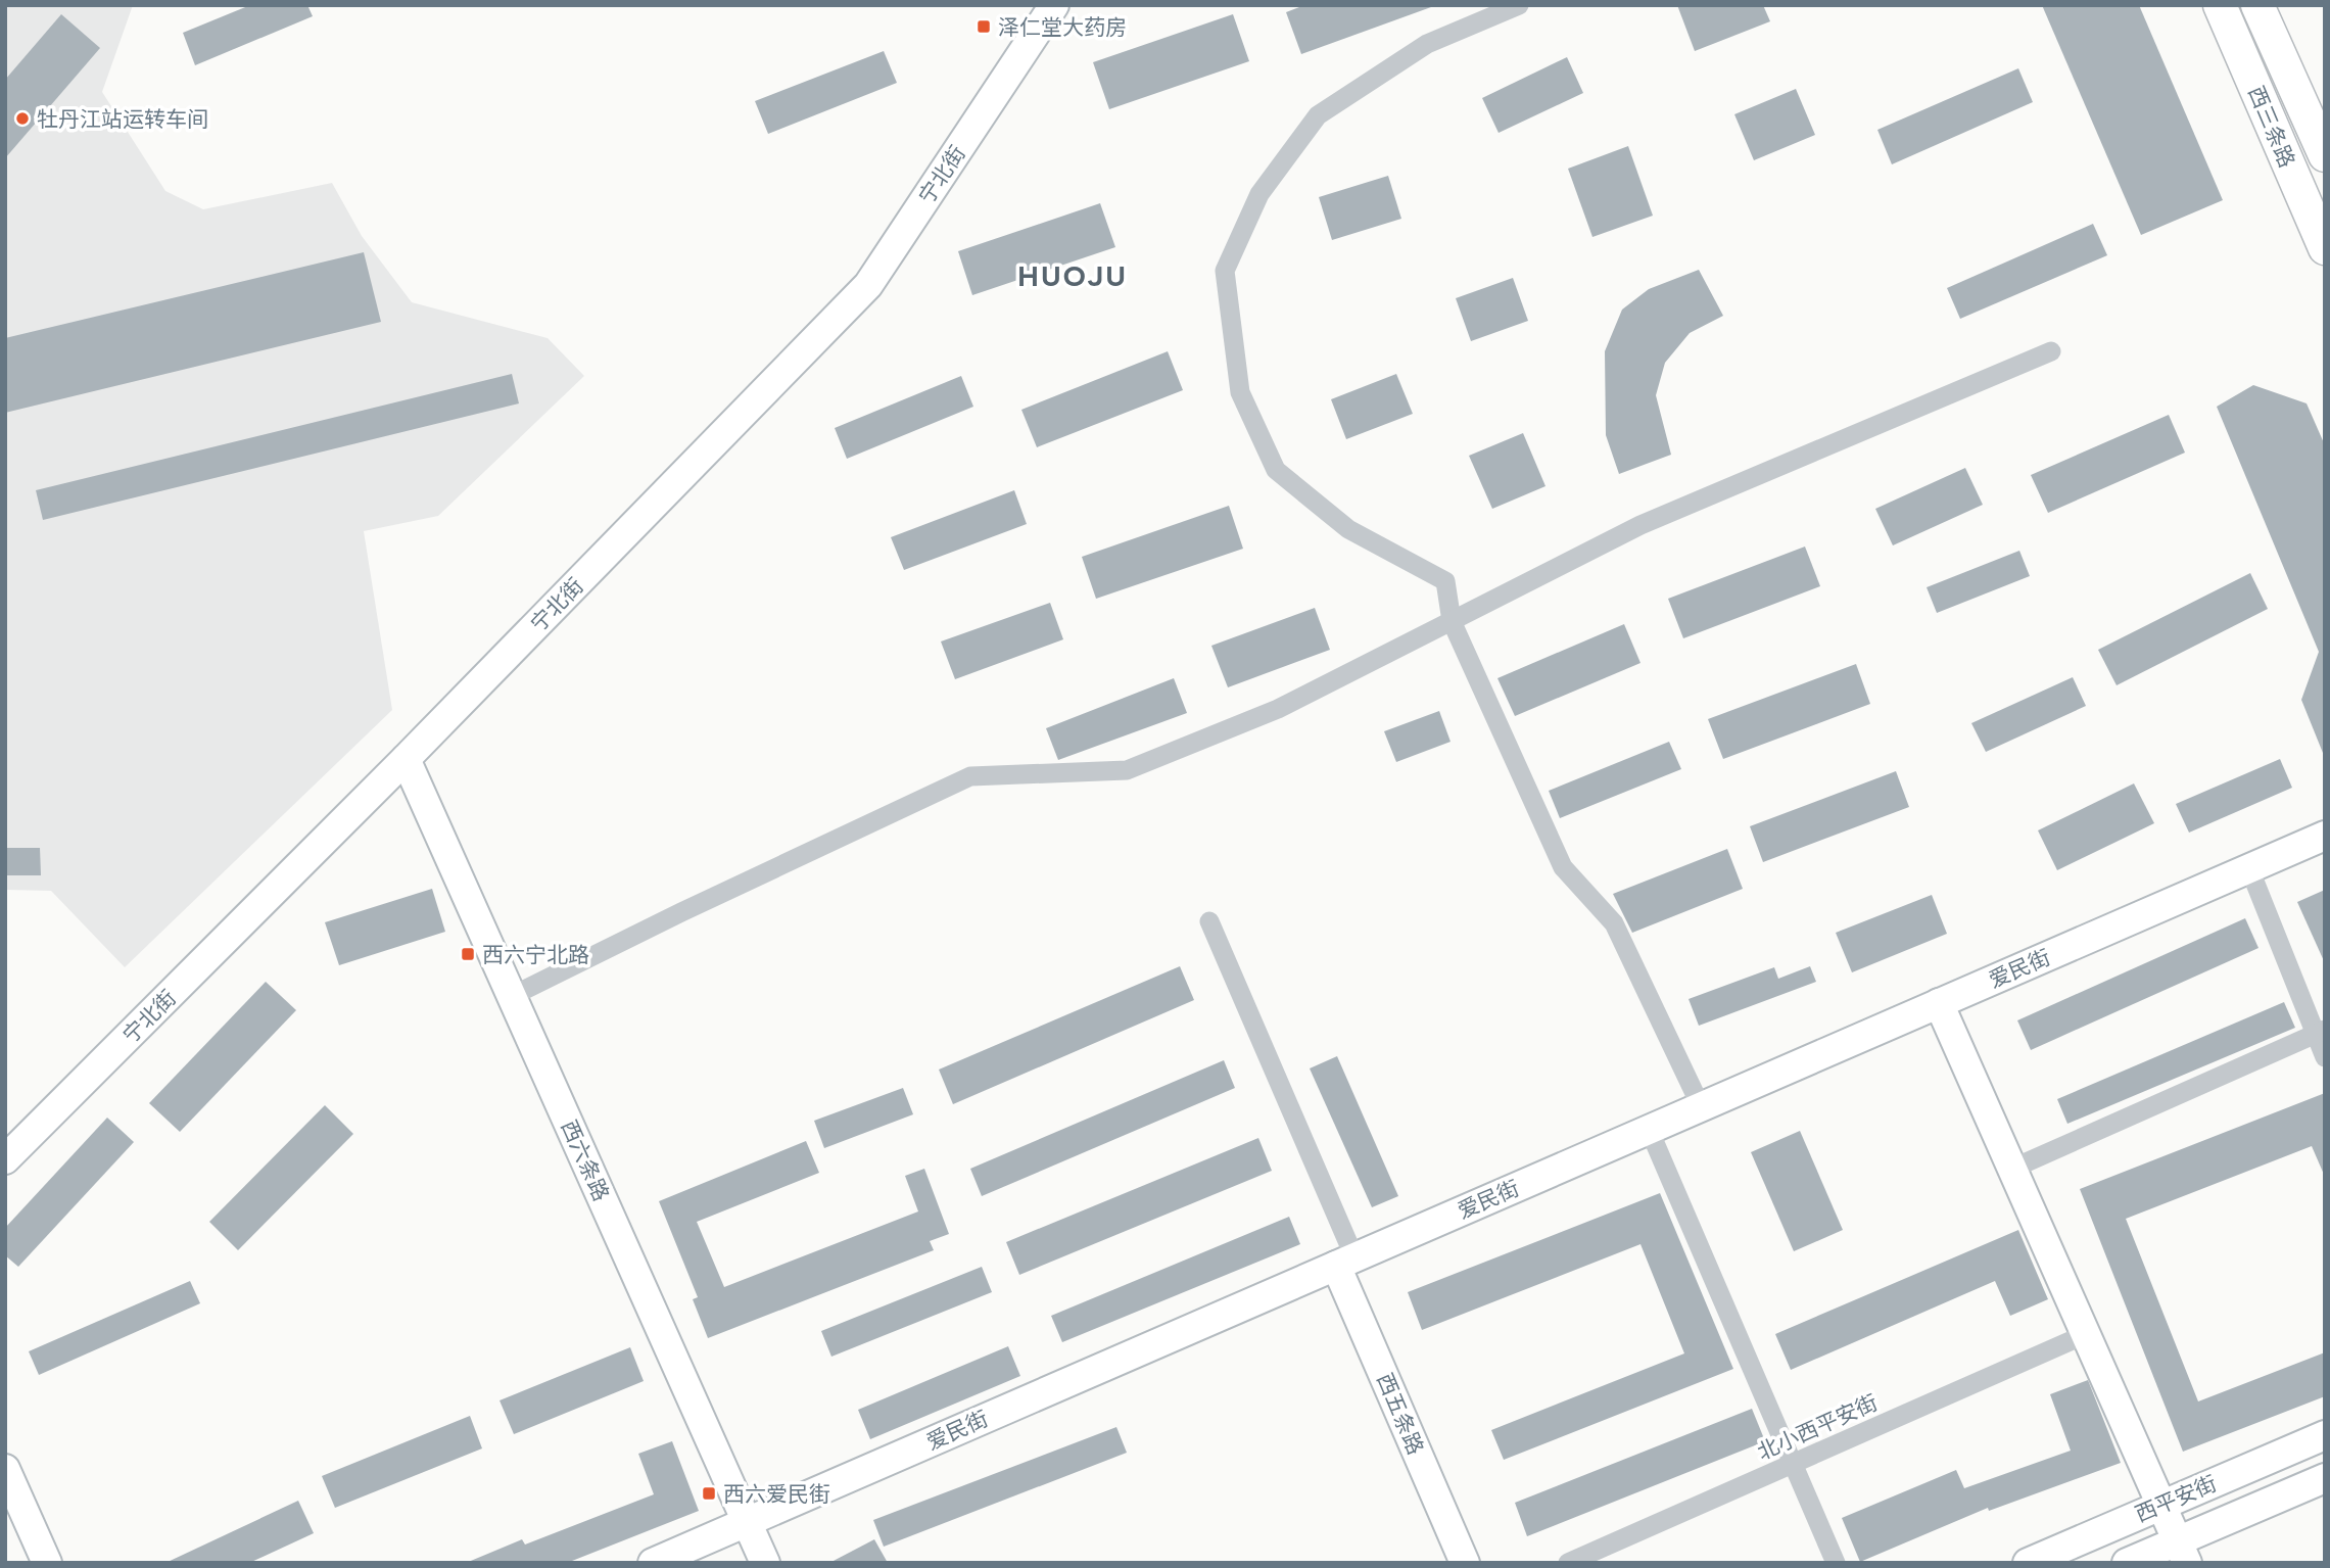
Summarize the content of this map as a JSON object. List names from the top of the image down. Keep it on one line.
{"streets":{"main road":["西三条路"],"street":["宁北街","爱民街","西六条路","西五条路","北小西平安街","西平安街"]},"crossings":[["宁北街","西六条路"],["爱民街","西六条路"],["爱民街","西五条路"]],"districts":["HUOJU"],"places":{"transit":["泽仁堂大药房","西六宁北路","西六爱民街"],"other":["牡丹江站运转车间"]}}
